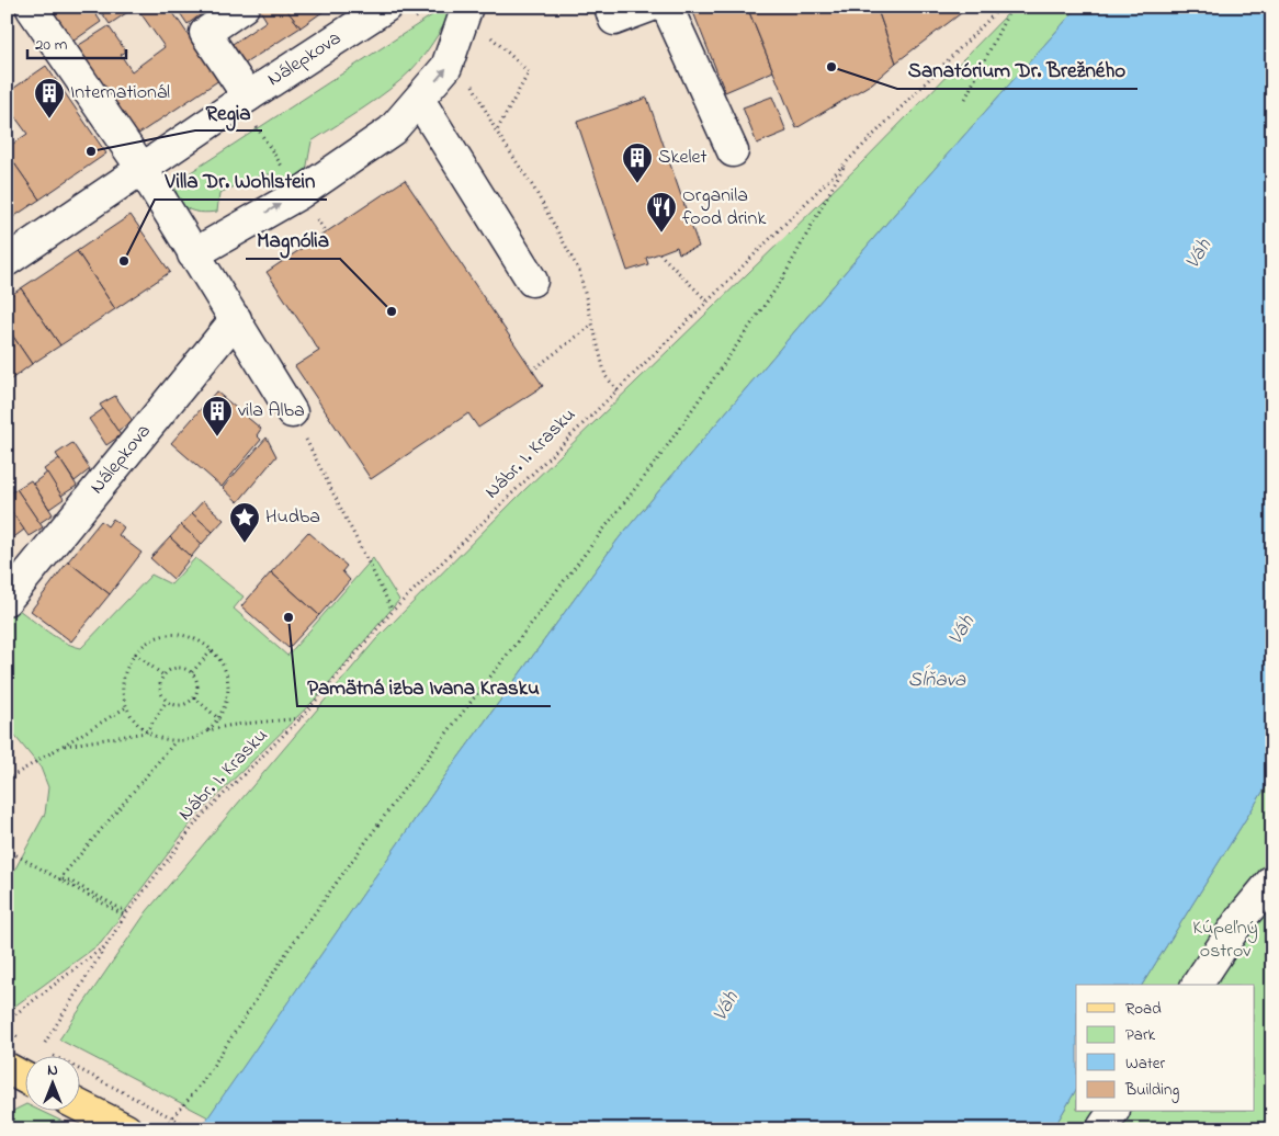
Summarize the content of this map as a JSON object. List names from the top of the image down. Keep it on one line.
{"streets":{"street":["Nálepkova"],"path":["Nábr. I. Krasku"]},"water":["Váh","Sĺňava"],"parks":["Kúpeľný ostrov"],"places":{"other":["Sanatórium Dr. Brežného","Regia","Villa Dr. Wohlstein","Magnólia","Pamätná izba Ivana Krasku"],"building":["Internationál","Skelet","vila Alba"],"restaurant":["Organila food drink"],"place":["Hudba"]},"legend":["Road","Park","Water","Building"],"scale_bar":"20 m","north":"top"}
